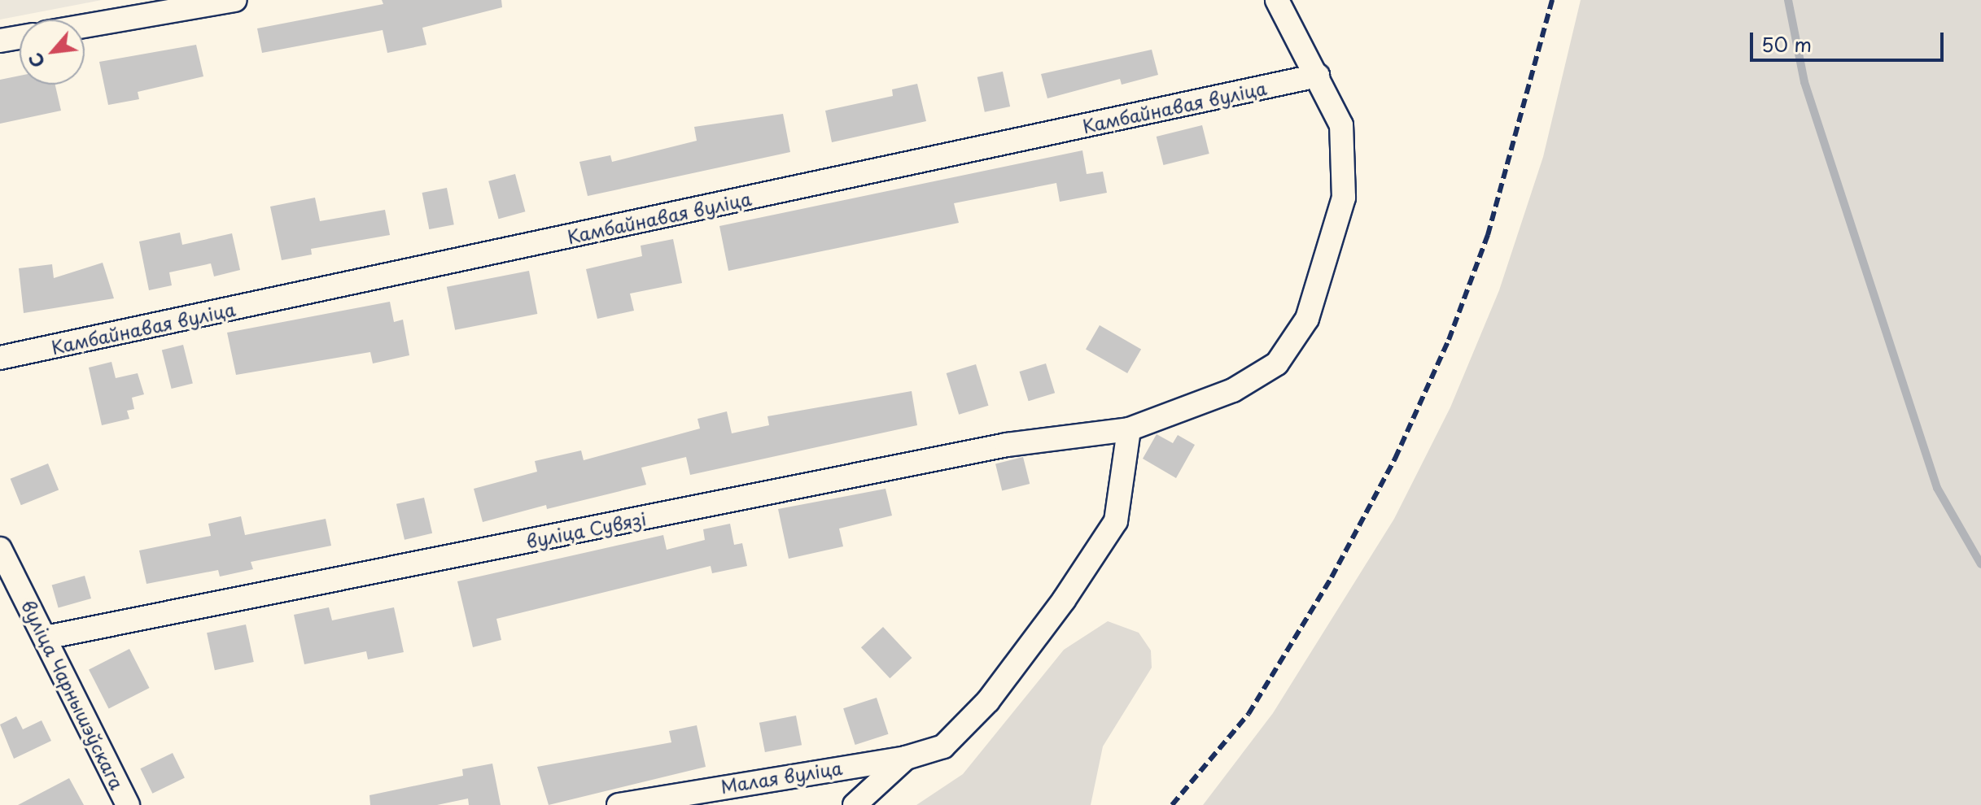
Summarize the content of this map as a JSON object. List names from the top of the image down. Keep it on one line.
{"streets":{"street":["Камбайнавая вуліца","вуліца Сувязі","вуліца Чарнышэўскага","Малая вуліца"]},"crossings":[["Камбайнавая вуліца","вуліца Сувязі"],["вуліца Сувязі","вуліца Чарнышэўскага"],["вуліца Сувязі","Малая вуліца"]],"scale_bar":"50 m","north":"bottom left"}
